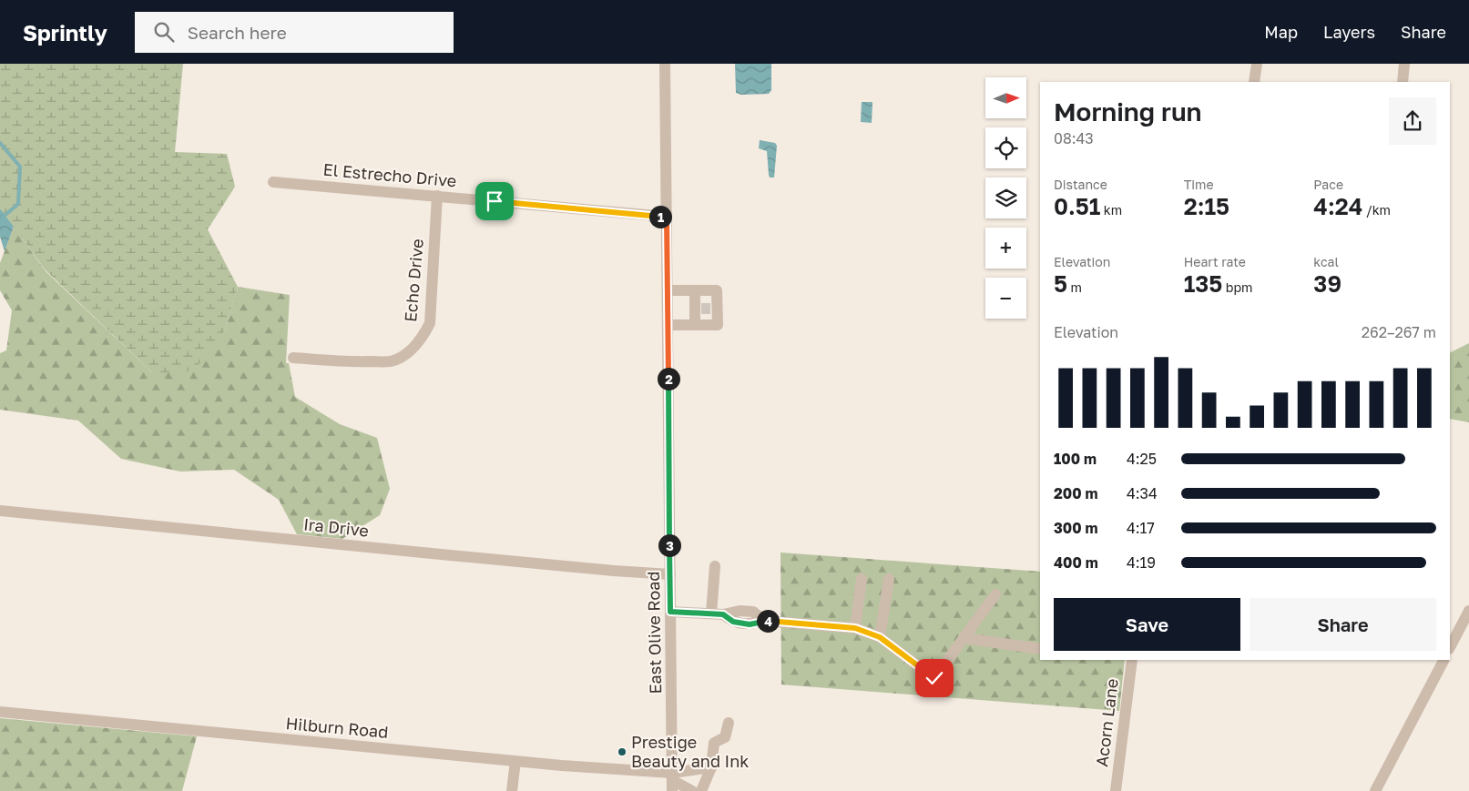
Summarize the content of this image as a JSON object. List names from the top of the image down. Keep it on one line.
{"streets":{"street":["El Estrecho Drive","Echo Drive","Ira Drive","East Olive Road","Acorn Lane","Hilburn Road"]},"crossings":[["El Estrecho Drive","Echo Drive"],["El Estrecho Drive","East Olive Road"],["Ira Drive","East Olive Road"],["East Olive Road","Hilburn Road"]],"places":["Prestige Beauty and Ink"],"north":"right","page":{"header":"Sprintly","search":"Search here","nav":["Map","Layers","Share"],"map_buttons":["+","−"],"heading":["Morning run","08:43"],"stats":[["Distance","0.51 km"],["Time","2:15"],["Pace","4:24 /km"],["Elevation","5 m"],["Heart rate","135 bpm"],["kcal","39"]],"pins":["1","2","3","4"],"chart":["Elevation","262–267 m"],"list":[{"name":"100 m","note":"4:25"},{"name":"200 m","note":"4:34"},{"name":"300 m","note":"4:17"},{"name":"400 m","note":"4:19"}],"buttons":["Save","Share"]}}
